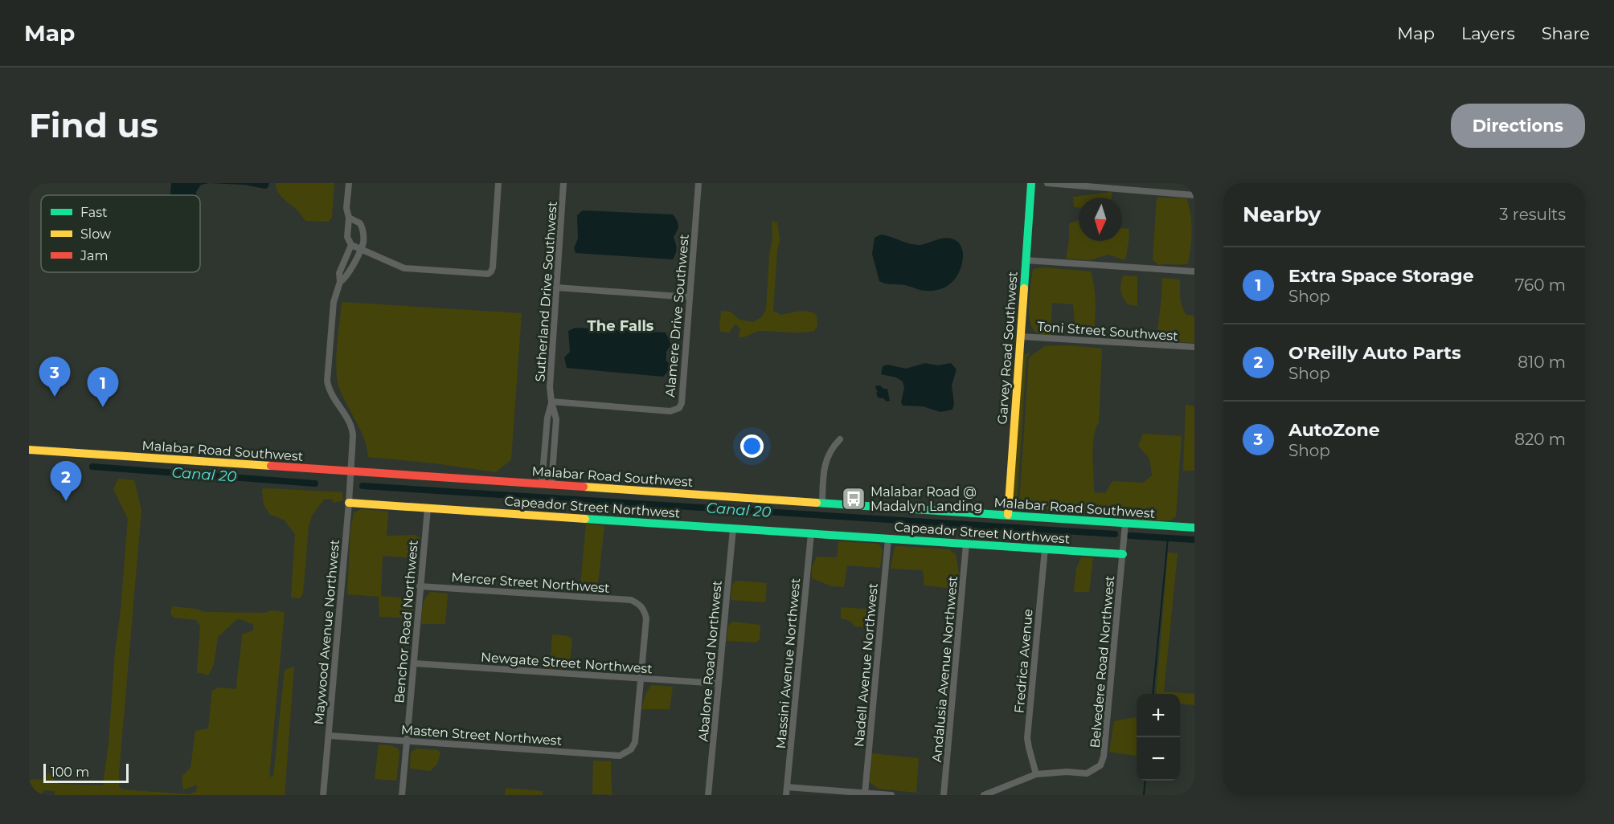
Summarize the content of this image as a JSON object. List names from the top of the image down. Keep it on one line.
{"streets":{"main road":["Garvey Road Southwest","Malabar Road Southwest","Capeador Street Northwest"],"street":["Sutherland Drive Southwest","Alamere Drive Southwest","Toni Street Southwest","Mercer Street Northwest","Benchor Road Northwest","Maywood Avenue Northwest","Abalone Road Northwest","Fredrica Avenue","Belvedere Road Northwest","Newgate Street Northwest","Massini Avenue Northwest","Nadell Avenue Northwest","Andalusia Avenue Northwest","Masten Street Northwest"]},"crossings":[["Sutherland Drive Southwest","Alamere Drive Southwest"],["Sutherland Drive Southwest","Malabar Road Southwest"],["Toni Street Southwest","Garvey Road Southwest"],["Garvey Road Southwest","Malabar Road Southwest"],["Malabar Road Southwest","Maywood Avenue Northwest"],["Malabar Road Southwest","Belvedere Road Northwest"],["Capeador Street Northwest","Benchor Road Northwest"],["Capeador Street Northwest","Maywood Avenue Northwest"],["Capeador Street Northwest","Abalone Road Northwest"],["Capeador Street Northwest","Fredrica Avenue"],["Capeador Street Northwest","Belvedere Road Northwest"],["Capeador Street Northwest","Massini Avenue Northwest"],["Capeador Street Northwest","Nadell Avenue Northwest"],["Capeador Street Northwest","Andalusia Avenue Northwest"],["Mercer Street Northwest","Benchor Road Northwest"],["Mercer Street Northwest","Newgate Street Northwest"],["Mercer Street Northwest","Masten Street Northwest"],["Benchor Road Northwest","Newgate Street Northwest"],["Benchor Road Northwest","Masten Street Northwest"],["Maywood Avenue Northwest","Masten Street Northwest"],["Abalone Road Northwest","Newgate Street Northwest"],["Fredrica Avenue","Belvedere Road Northwest"],["Newgate Street Northwest","Masten Street Northwest"]],"districts":["The Falls"],"water":["Canal 20"],"places":{"bus stop":["Malabar Road @ Madalyn Landing"]},"legend":["Fast","Slow","Jam"],"scale_bar":"100 m","north":"bottom","page":{"header":"Map","nav":["Map","Layers","Share"],"buttons":"Directions","title":"Find us","heading":["Nearby","3 results"],"list":[{"mark":"1","name":"Extra Space Storage","note":"Shop","value":"760 m"},{"mark":"2","name":"O'Reilly Auto Parts","note":"Shop","value":"810 m"},{"mark":"3","name":"AutoZone","note":"Shop","value":"820 m"}],"pins":["3","1","2"],"map_buttons":["+","−"],"scale":"100 m"}}
